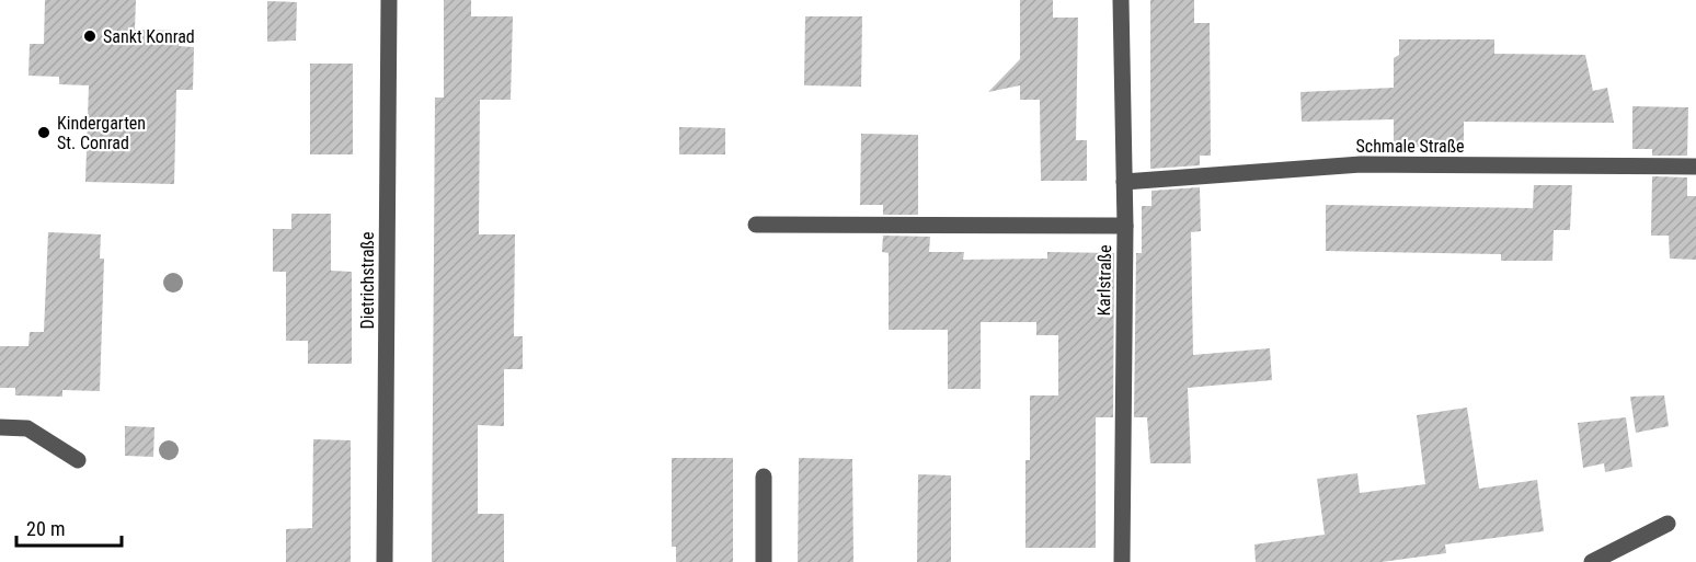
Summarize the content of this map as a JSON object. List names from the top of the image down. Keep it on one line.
{"streets":{"street":["Schmale Straße","Dietrichstraße","Karlstraße"]},"crossings":[["Schmale Straße","Karlstraße"]],"places":["Sankt Konrad","Kindergarten St. Conrad"],"scale_bar":"20 m"}
